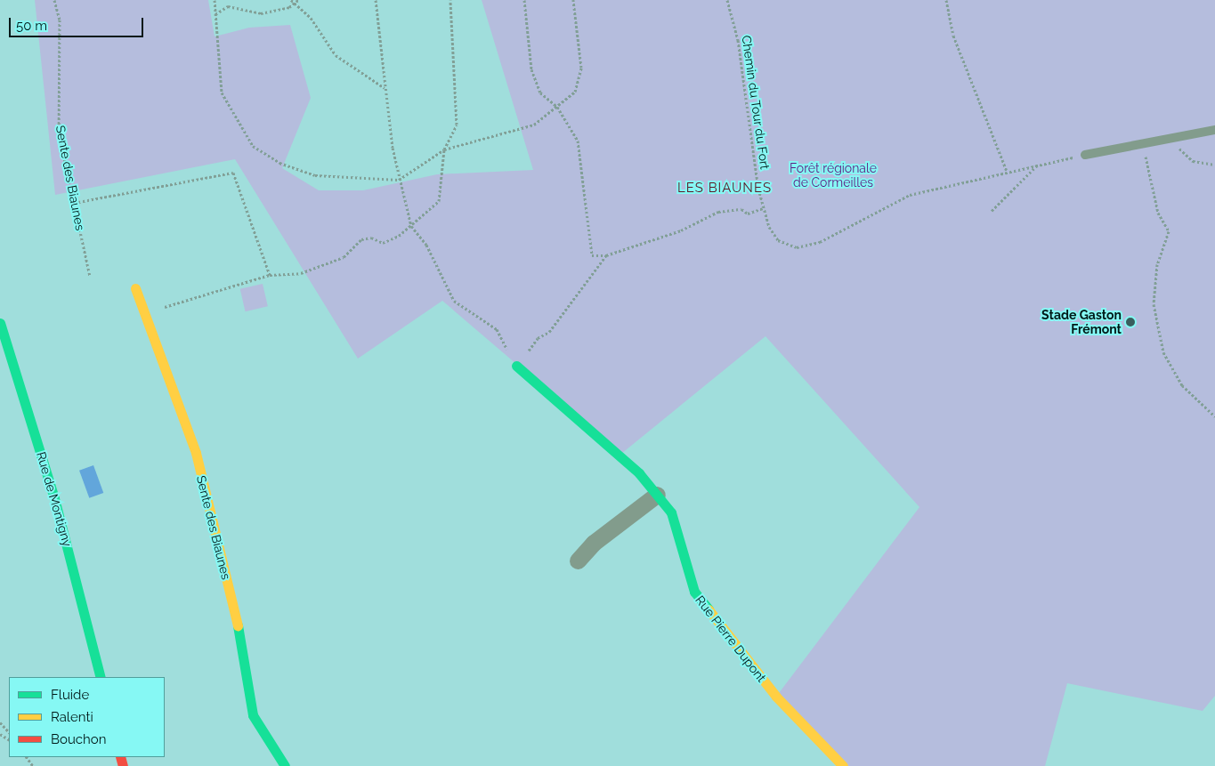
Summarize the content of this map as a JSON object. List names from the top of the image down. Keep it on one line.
{"streets":{"street":["Sente des Biaunes","Rue de Montigny","Rue Pierre Dupont"],"path":["Chemin du Tour du Fort"]},"districts":["LES BIAUNES"],"parks":["Forêt régionale de Cormeilles"],"places":["Stade Gaston Frémont"],"legend":["Fluide","Ralenti","Bouchon"],"scale_bar":"50 m"}
